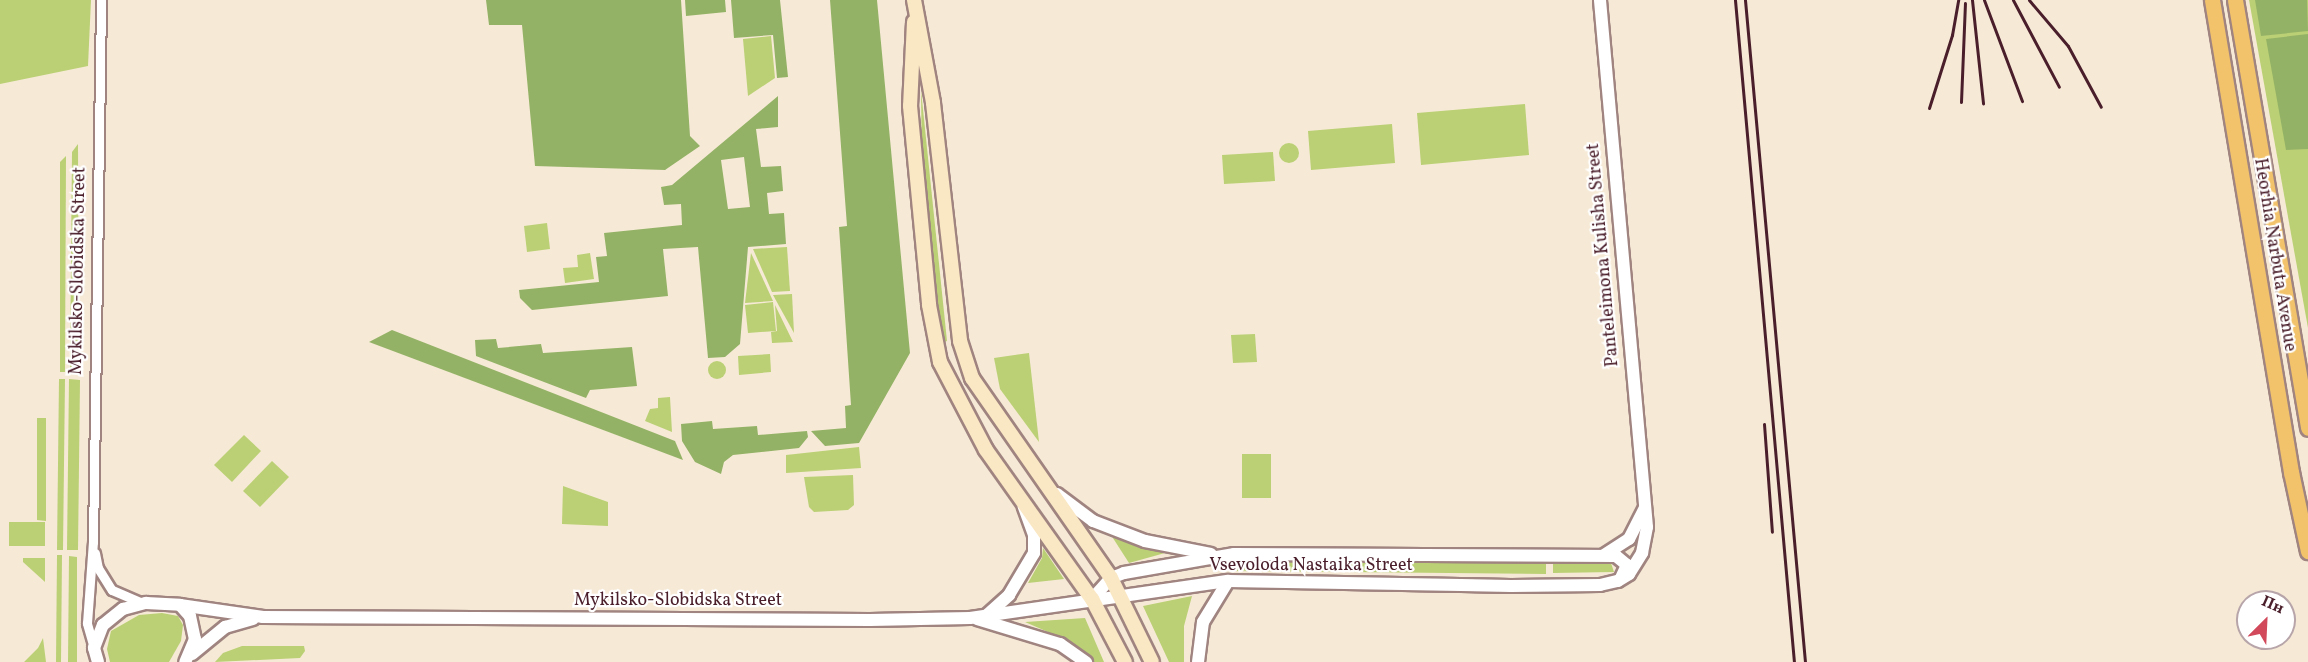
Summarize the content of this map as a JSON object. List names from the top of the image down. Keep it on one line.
{"streets":{"main road":["Heorhia Narbuta Avenue"],"street":["Panteleimona Kulisha Street","Mykilsko-Slobidska Street","Vsevoloda Nastaika Street"]},"crossings":[["Panteleimona Kulisha Street","Vsevoloda Nastaika Street"],["Mykilsko-Slobidska Street","Vsevoloda Nastaika Street"]],"north":"top right"}
